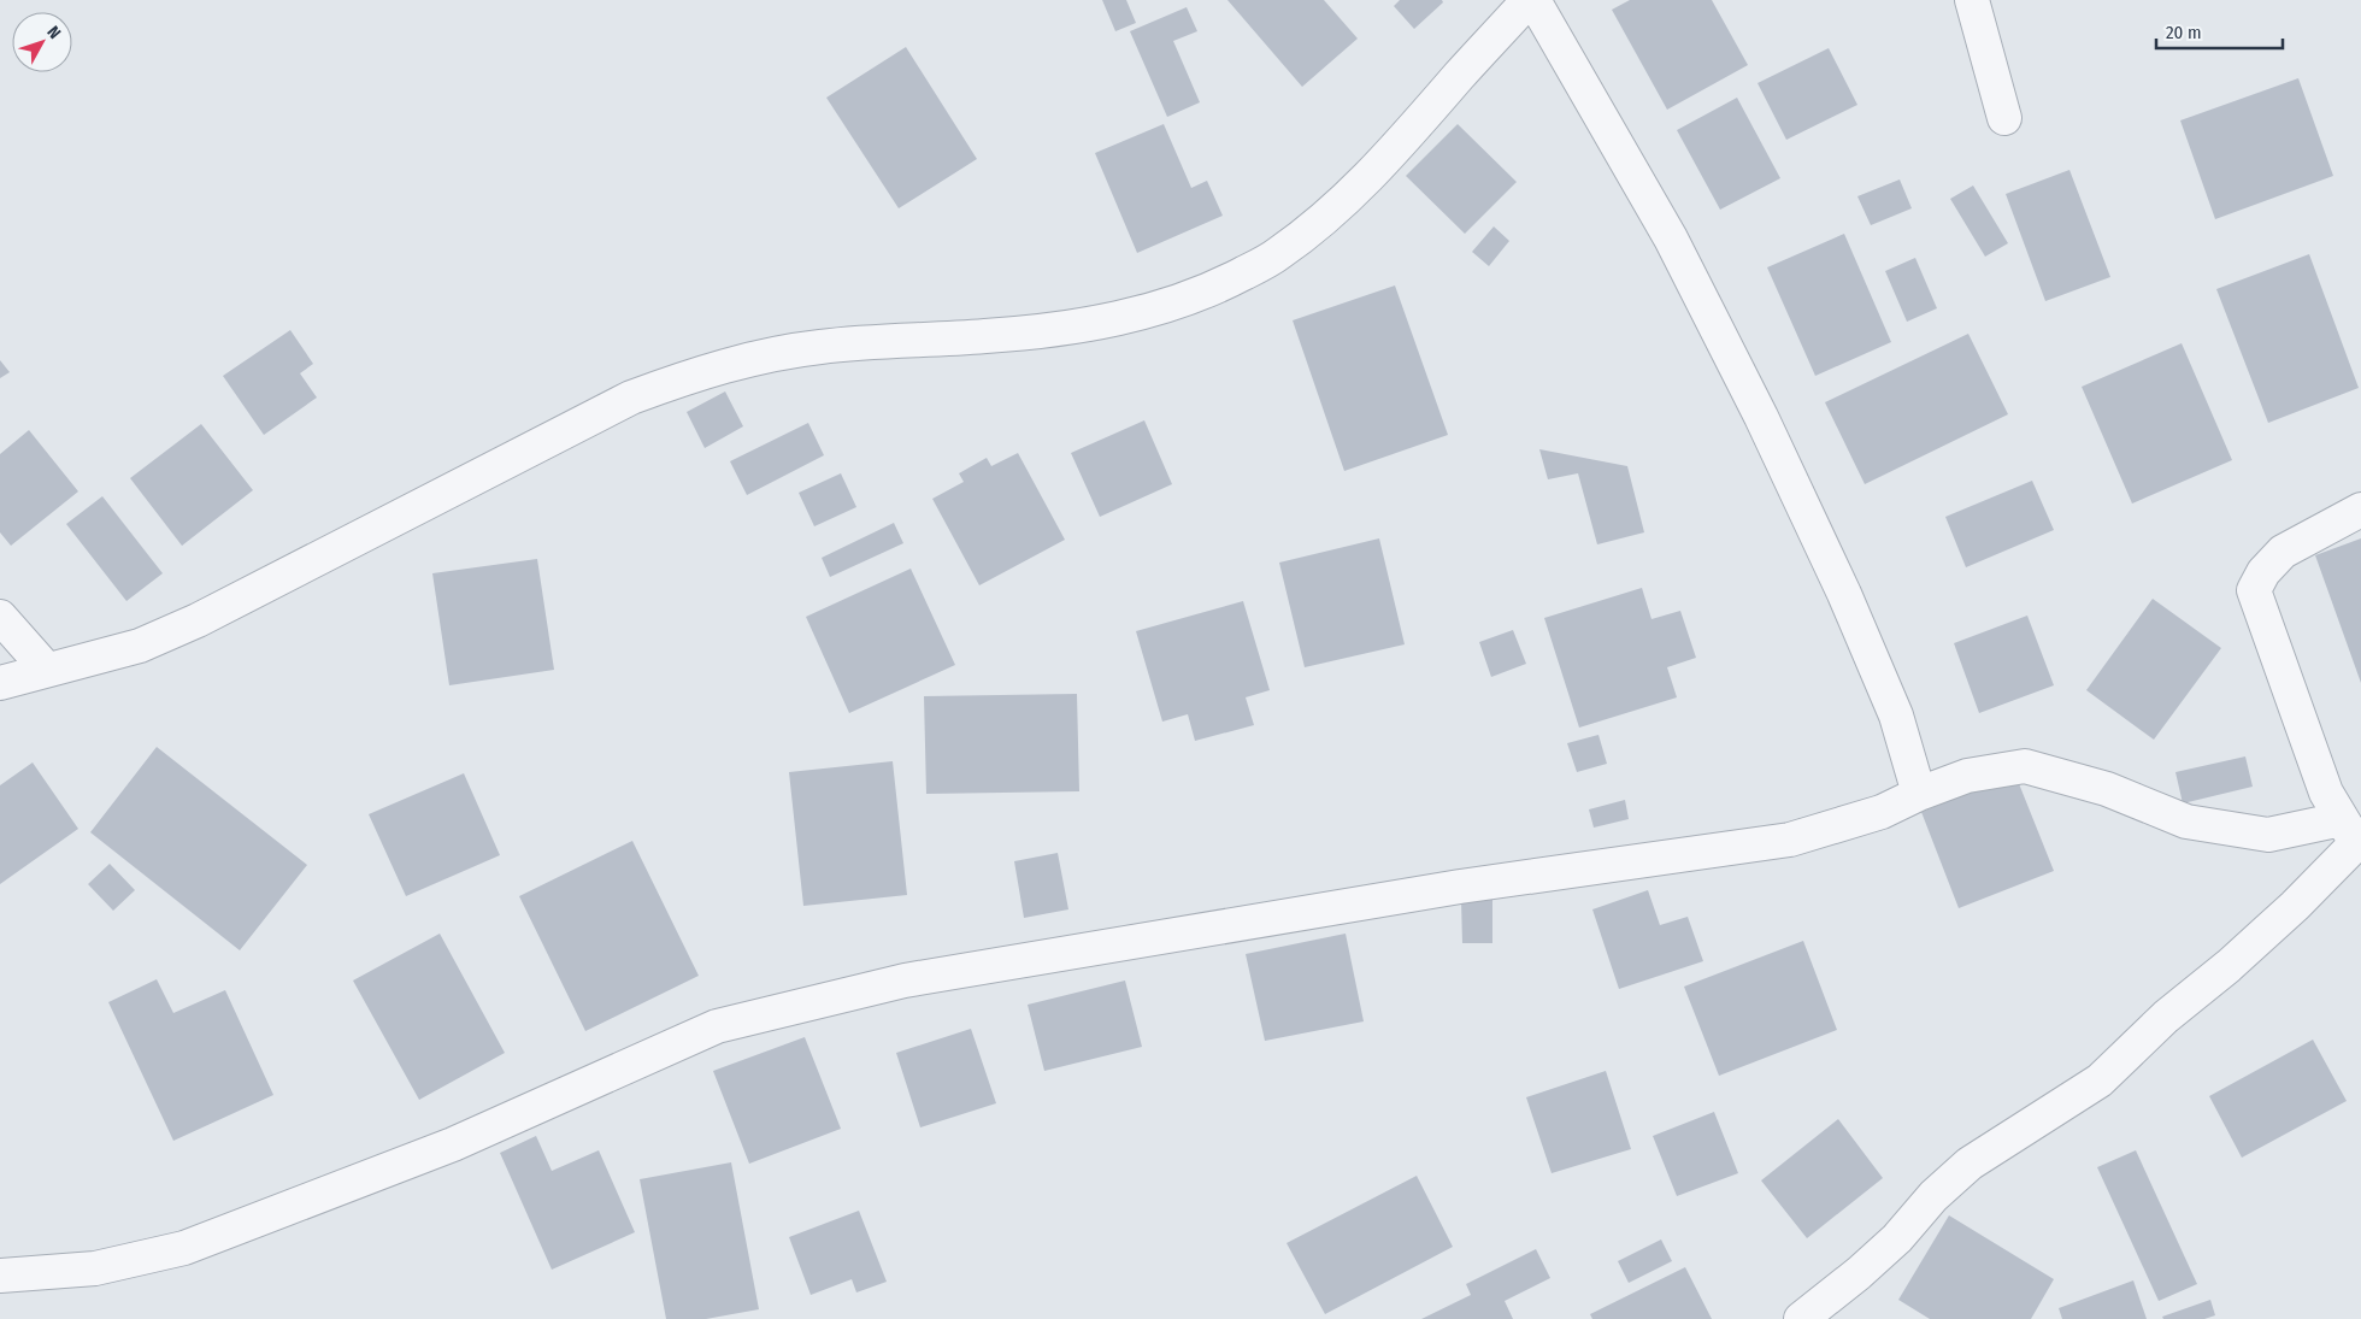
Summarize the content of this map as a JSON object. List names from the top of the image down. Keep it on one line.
{"scale_bar":"20 m","north":"top right"}
